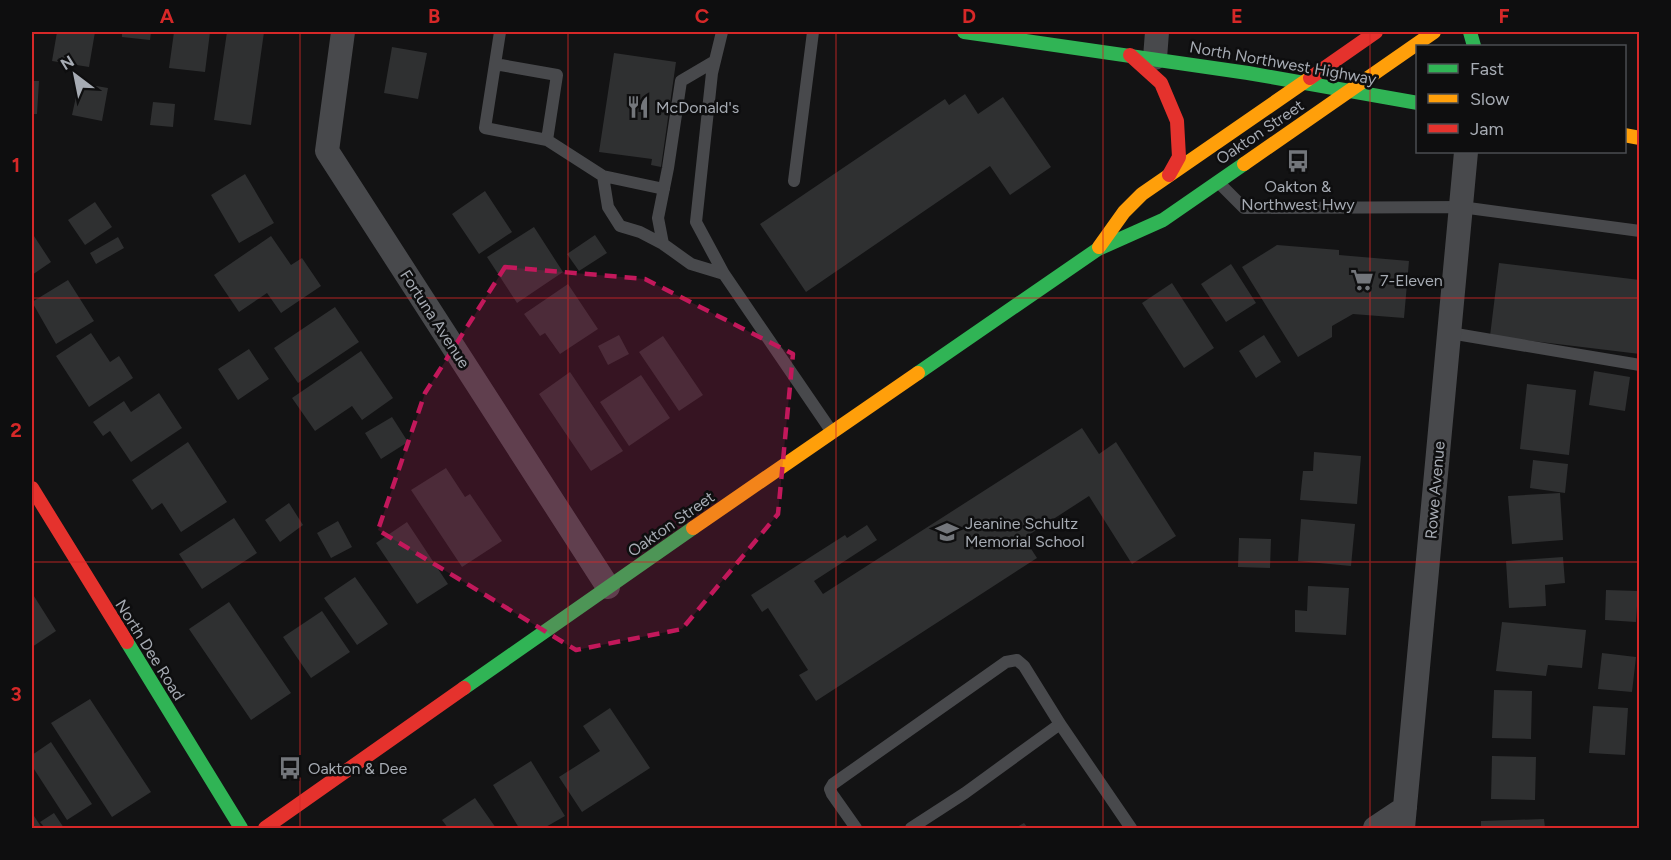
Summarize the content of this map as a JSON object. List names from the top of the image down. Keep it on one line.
{"streets":{"main road":["North Northwest Highway","Oakton Street","North Dee Road"],"street":["Fortuna Avenue","Rowe Avenue"]},"crossings":[["North Northwest Highway","Oakton Street"],["Oakton Street","Fortuna Avenue"]],"places":{"restaurant":["McDonald's"],"bus stop":["Oakton & Northwest Hwy","Oakton & Dee"],"supermarket":["7-Eleven"],"school or university":["Jeanine Schultz Memorial School"]},"legend":["Fast","Slow","Jam"],"north":"top left","grid":{"columns":["A","B","C","D","E","F"],"rows":["1","2","3"]}}
